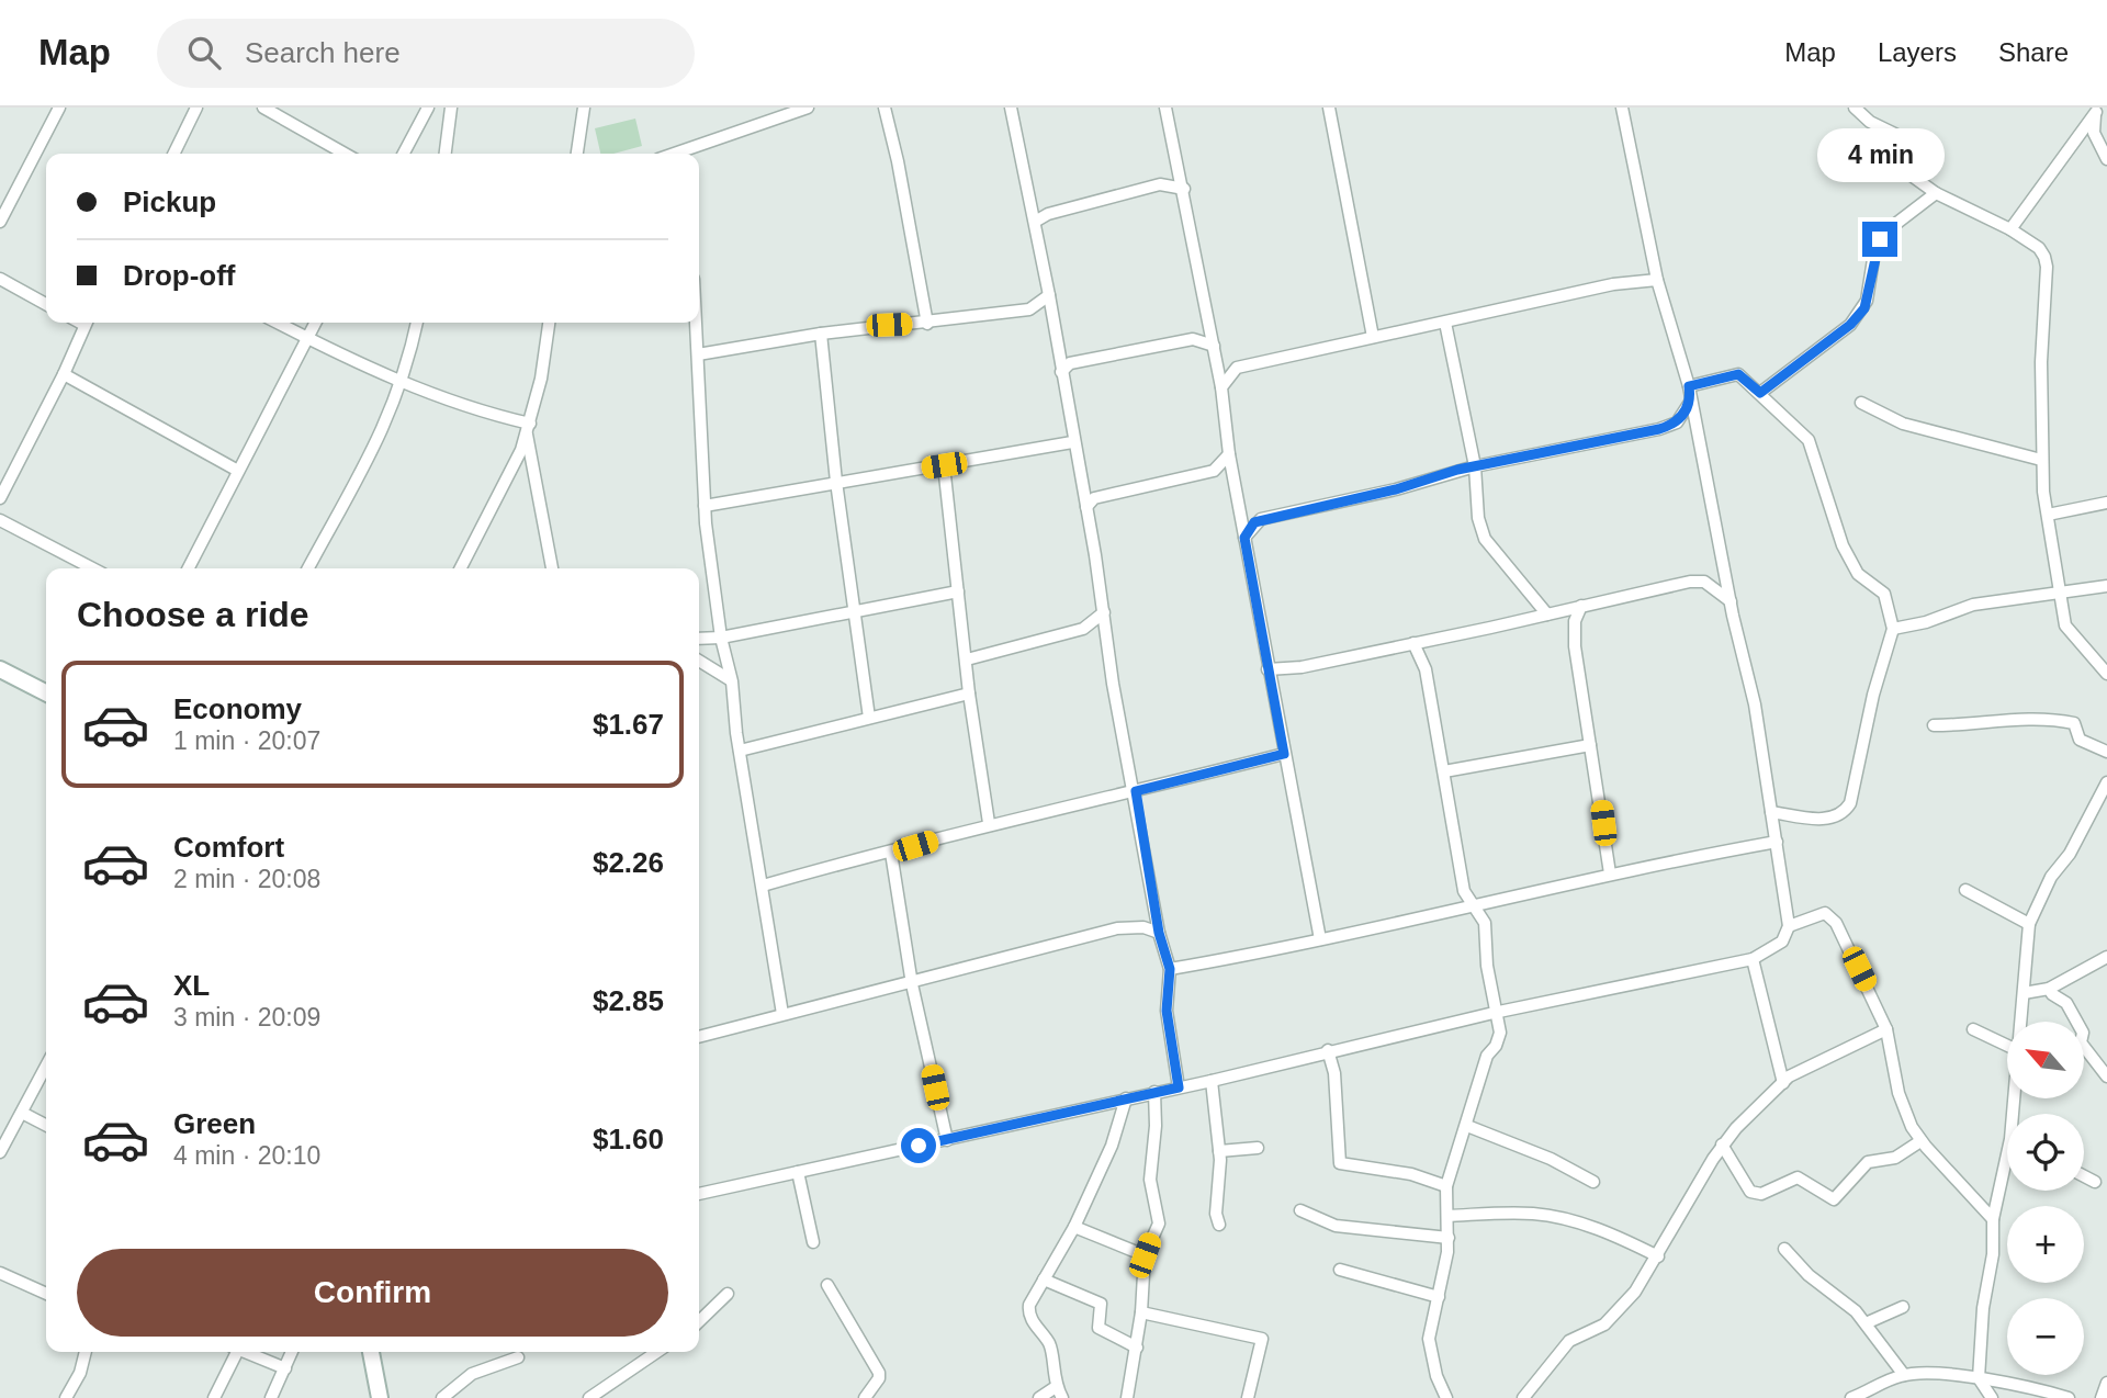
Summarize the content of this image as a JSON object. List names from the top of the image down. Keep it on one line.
{"north":"top left","page":{"header":"Map","search":"Search here","nav":["Map","Layers","Share"],"bubble":"4 min","banner":["Pickup","Drop-off"],"heading":"Choose a ride","list":[{"name":"Economy","note":"1 min · 20:07","value":"$1.67"},{"name":"Comfort","note":"2 min · 20:08","value":"$2.26"},{"name":"XL","note":"3 min · 20:09","value":"$2.85"},{"name":"Green","note":"4 min · 20:10","value":"$1.60"}],"map_buttons":["+","−"],"buttons":"Confirm"}}
